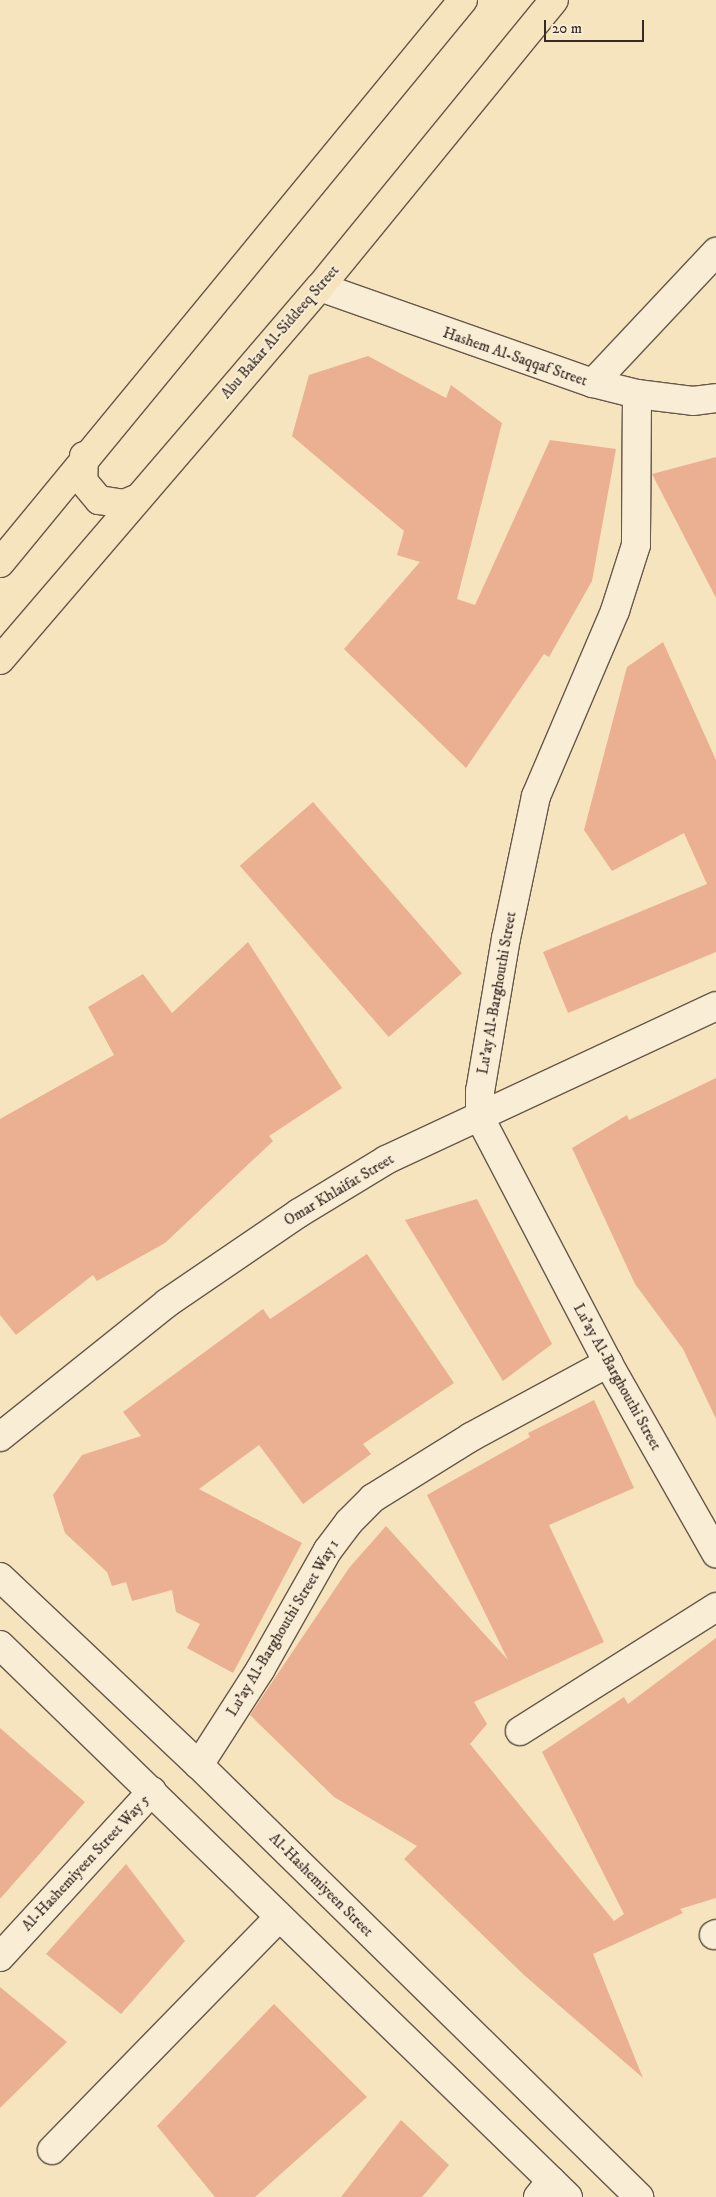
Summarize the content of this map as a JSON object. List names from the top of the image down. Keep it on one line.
{"streets":{"main road":["Abu Bakar Al-Siddeeq Street"],"street":["Hashem Al-Saqqaf Street","Lu'ay Al-Barghouthi Street","Omar Khlaifat Street","Lu'ay Al-Barghouthi Street Way 1","Al-Hashemiyeen Street Way 5","Al-Hashemiyeen Street"]},"crossings":[["Abu Bakar Al-Siddeeq Street","Hashem Al-Saqqaf Street"],["Hashem Al-Saqqaf Street","Lu'ay Al-Barghouthi Street"],["Lu'ay Al-Barghouthi Street","Omar Khlaifat Street"],["Lu'ay Al-Barghouthi Street","Lu'ay Al-Barghouthi Street Way 1"],["Lu'ay Al-Barghouthi Street Way 1","Al-Hashemiyeen Street"]],"scale_bar":"20 m"}
